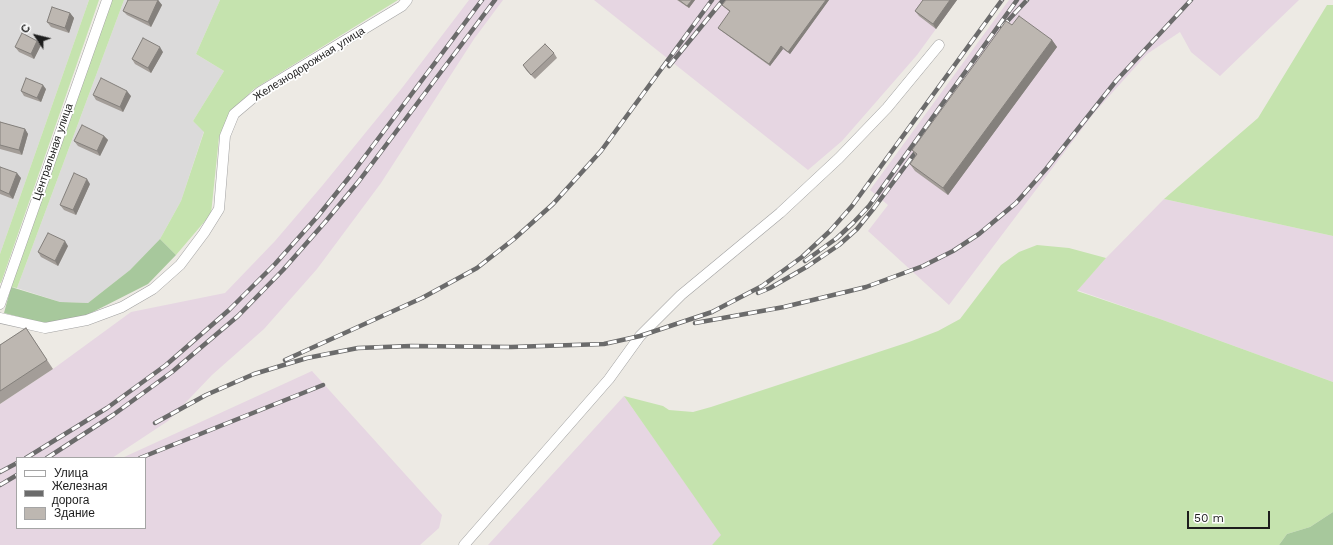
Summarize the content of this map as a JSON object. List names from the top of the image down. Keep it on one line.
{"streets":{"street":["Железнодорожная улица","Центральная улица"]},"legend":["Улица","Железная дорога","Здание"],"scale_bar":"50 m","north":"top left"}
